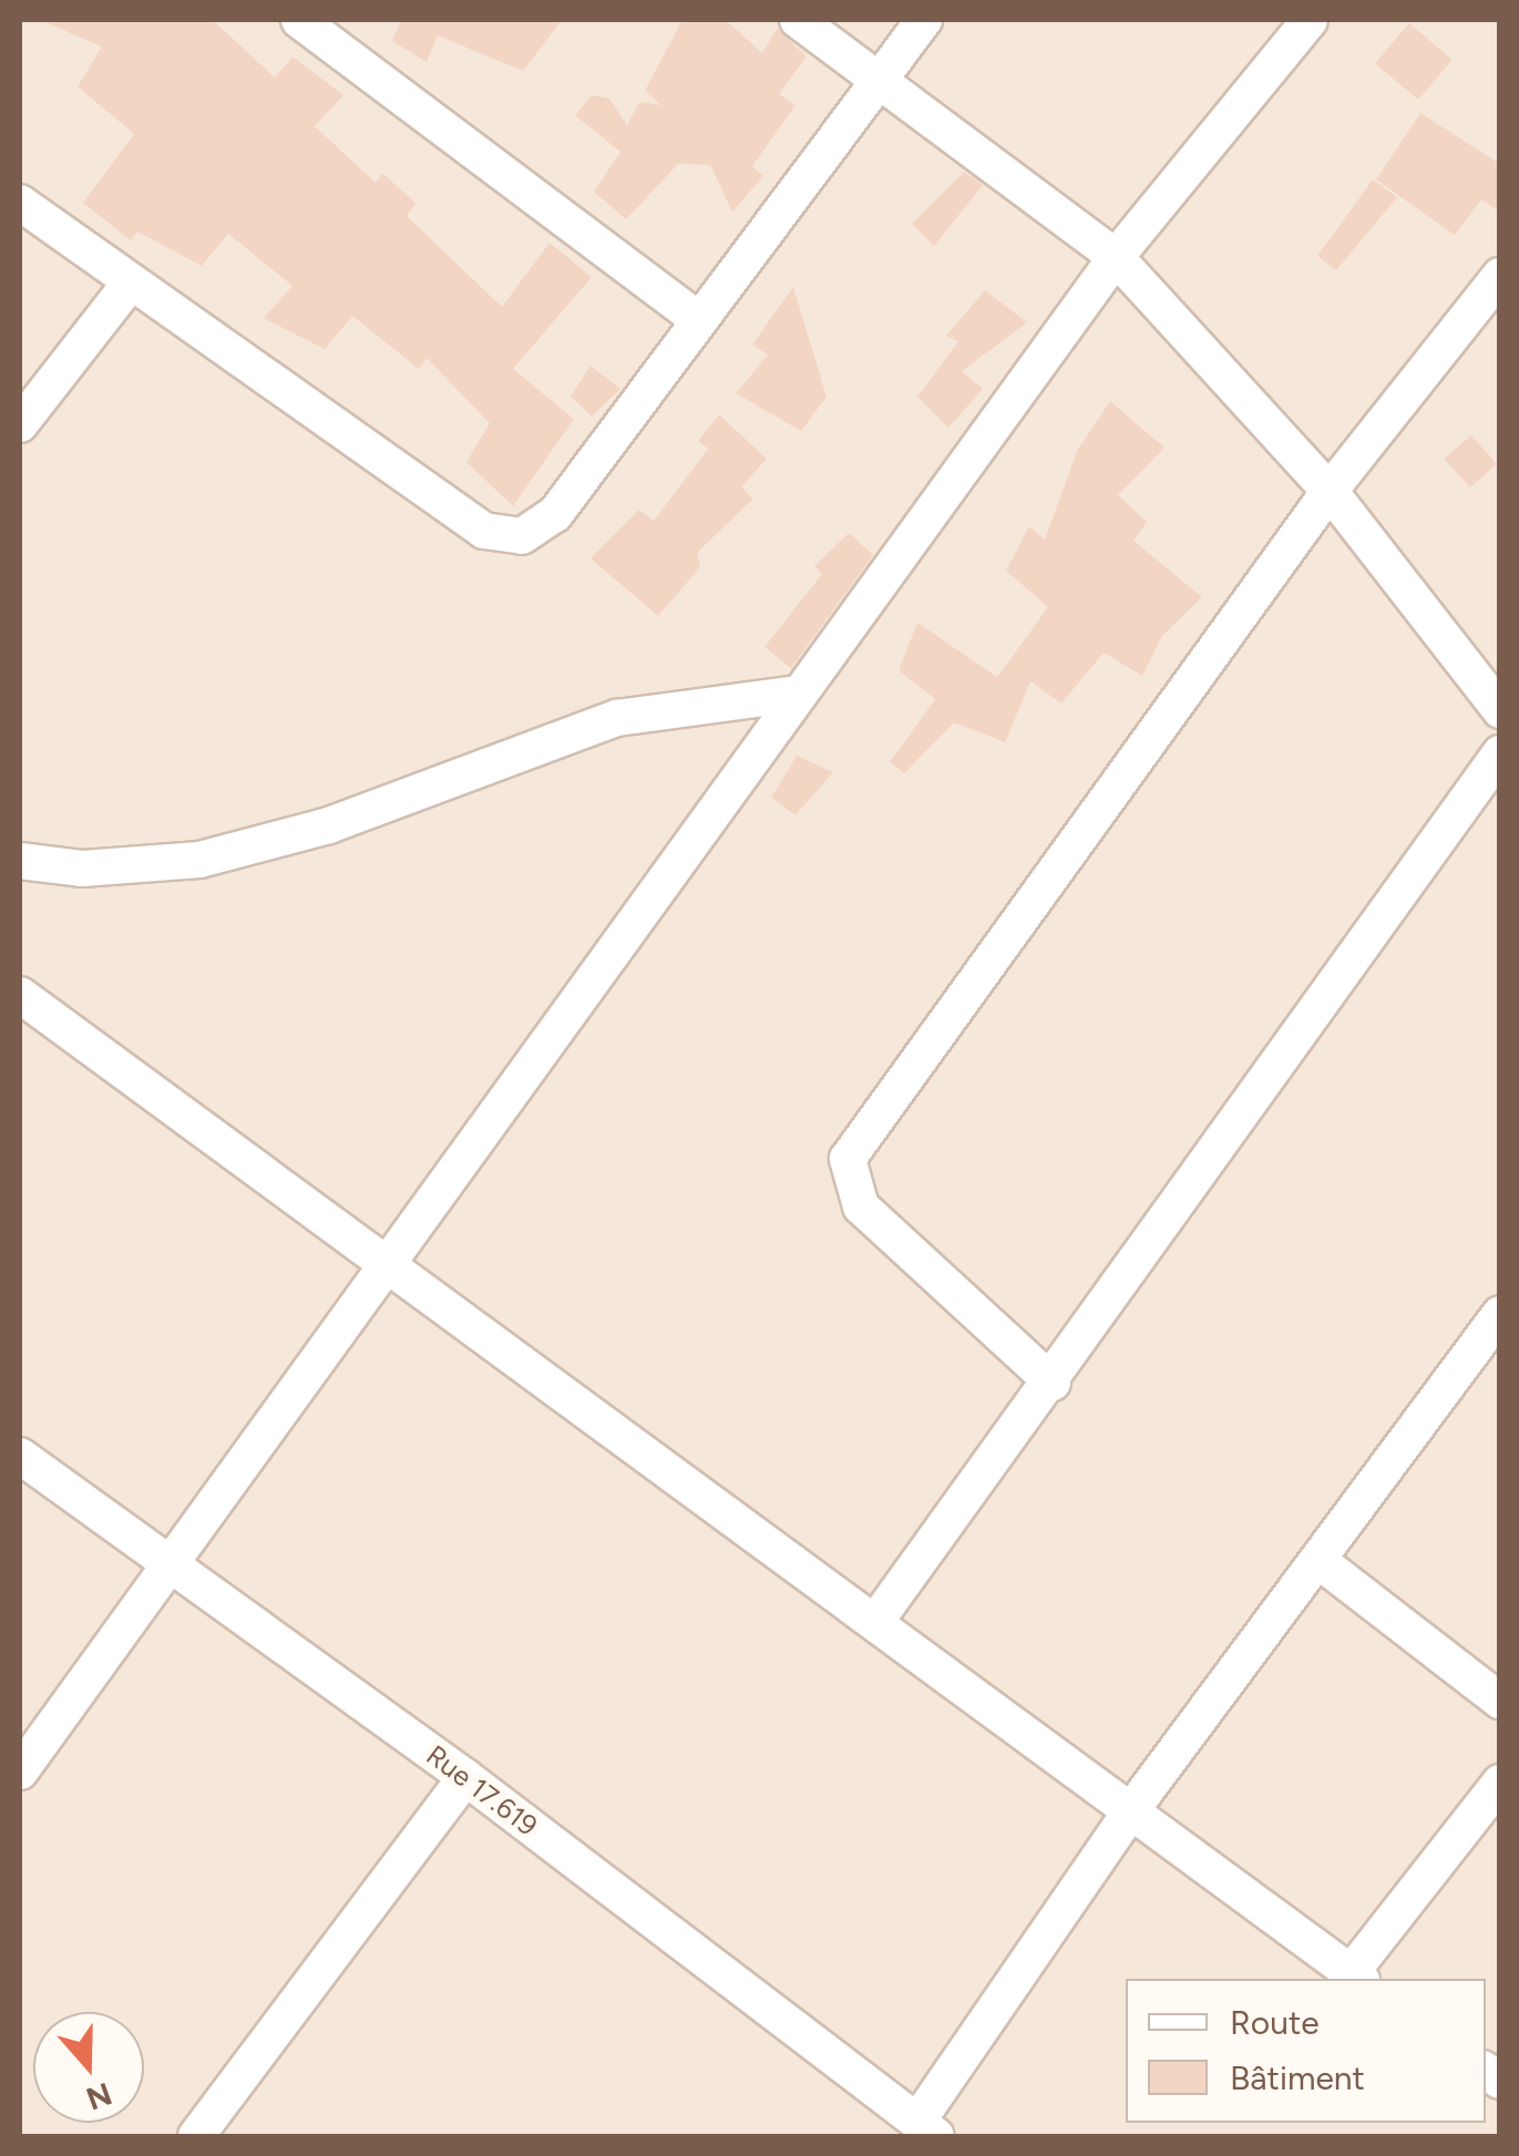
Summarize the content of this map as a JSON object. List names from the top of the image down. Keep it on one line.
{"streets":{"street":["Rue 17.619"]},"legend":["Route","Bâtiment"],"north":"bottom"}
